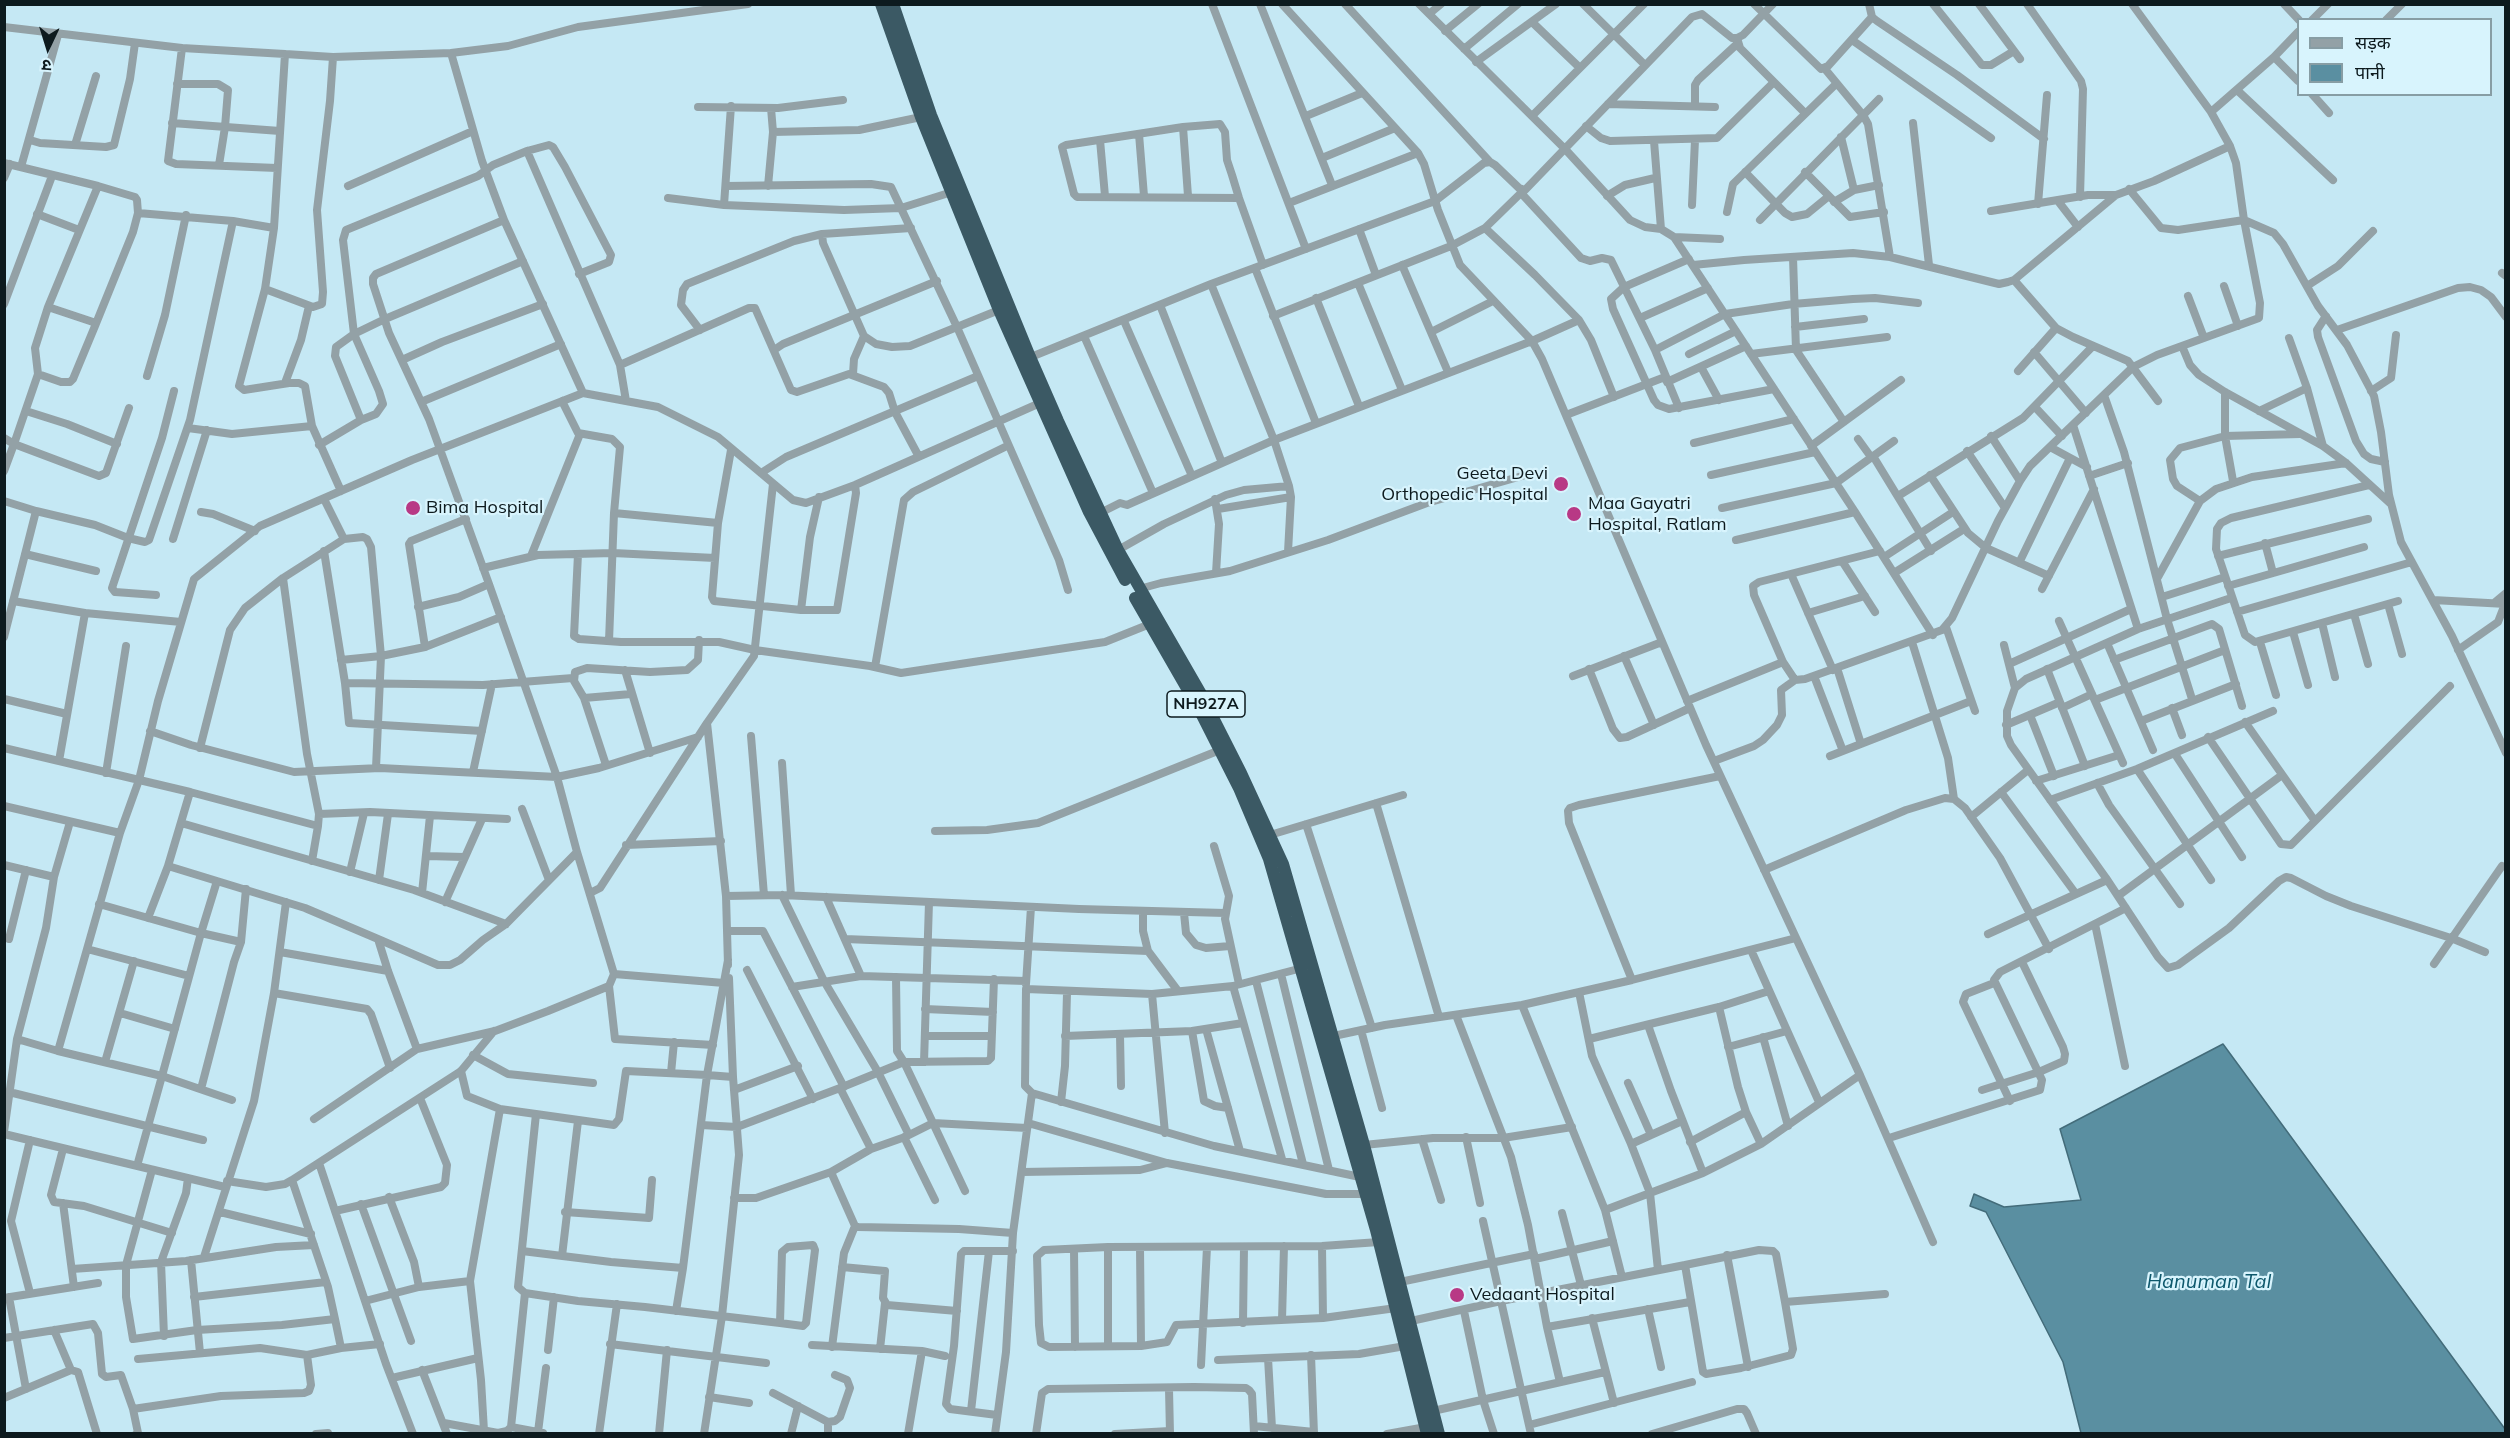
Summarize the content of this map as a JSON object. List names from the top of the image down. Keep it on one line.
{"streets":{"highway":["NH927A"]},"water":["Hanuman Tal"],"places":["Geeta Devi Orthopedic Hospital","Bima Hospital","Maa Gayatri Hospital, Ratlam","Vedaant Hospital"],"legend":["सड़क","पानी"],"north":"bottom"}
